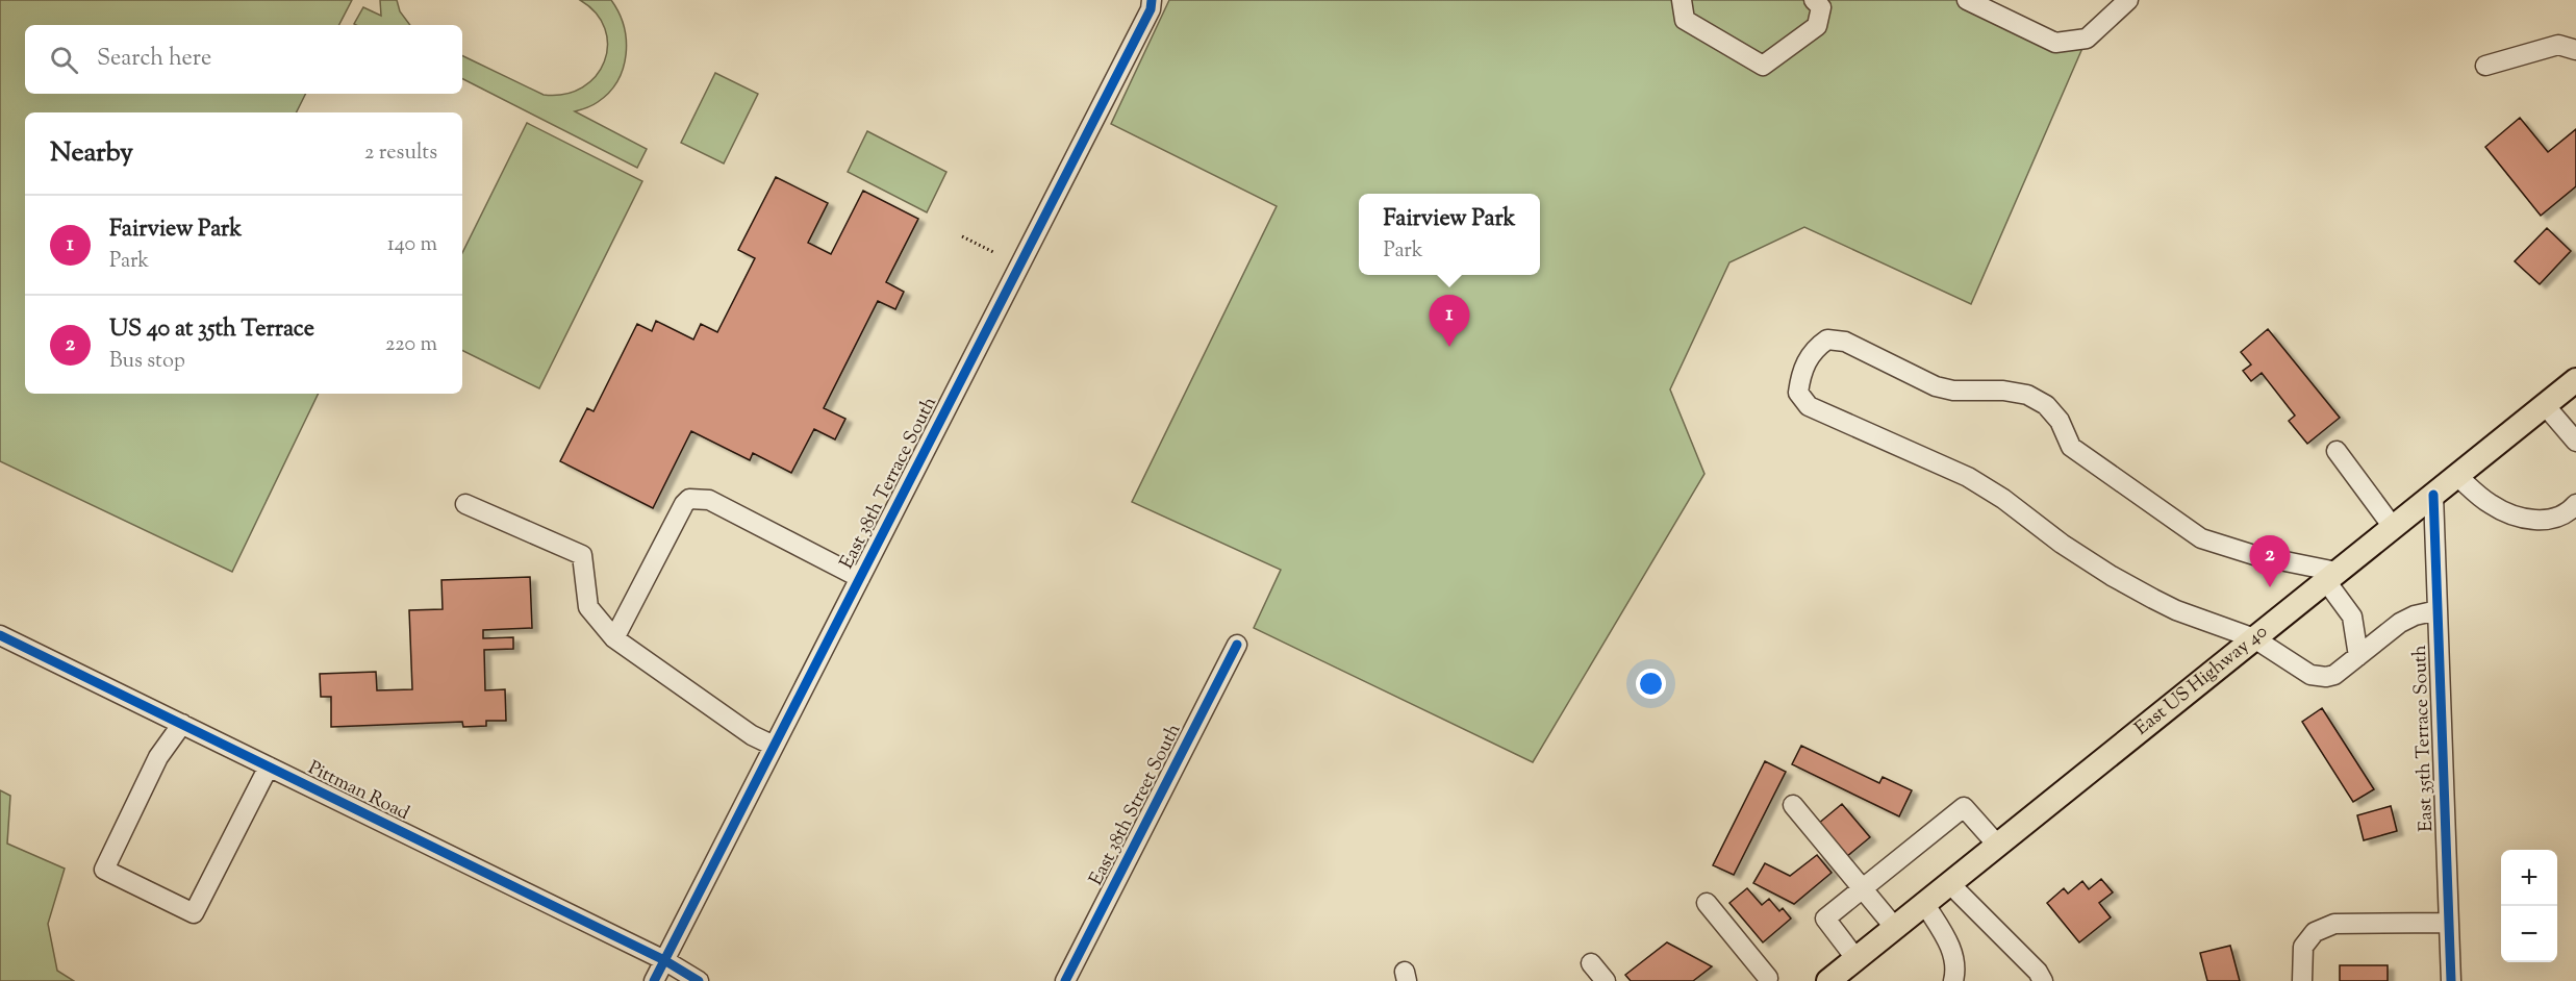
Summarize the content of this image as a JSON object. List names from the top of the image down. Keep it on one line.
{"streets":{"main road":["East US Highway 40"],"street":["East 38th Terrace South","East 35th Terrace South","Pittman Road","East 38th Street South"]},"crossings":[["East 38th Terrace South","Pittman Road"],["East US Highway 40","East 35th Terrace South"]],"page":{"search":"Search here","heading":["Nearby","2 results"],"popup":["Fairview Park","Park"],"list":[{"mark":"1","name":"Fairview Park","note":"Park","value":"140 m"},{"mark":"2","name":"US 40 at 35th Terrace","note":"Bus stop","value":"220 m"}],"pins":["1","2"],"map_buttons":["+","−"]}}
